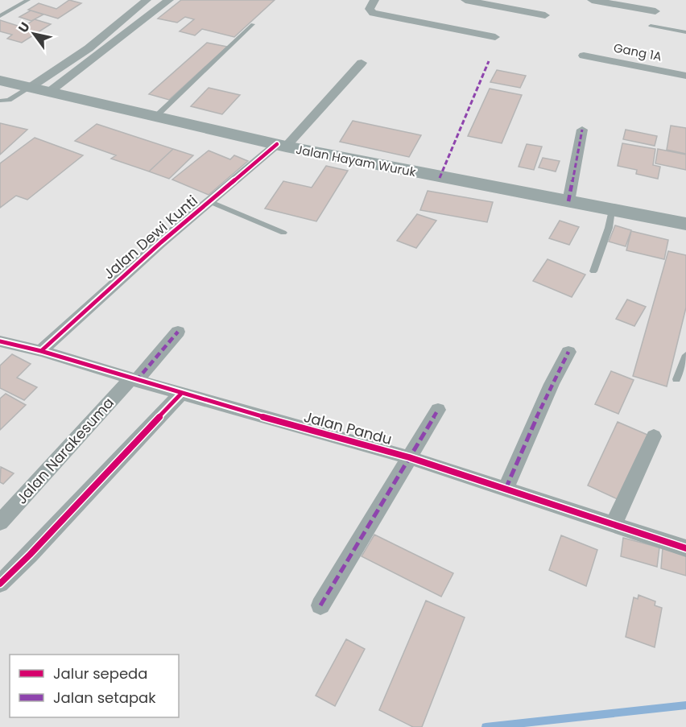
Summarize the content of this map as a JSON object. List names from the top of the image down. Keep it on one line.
{"streets":{"main road":["Jalan Hayam Wuruk"],"street":["Gang 1A","Jalan Dewi Kunti","Jalan Pandu","Jalan Narakesuma"]},"crossings":[["Jalan Hayam Wuruk","Jalan Dewi Kunti"],["Jalan Dewi Kunti","Jalan Pandu"],["Jalan Pandu","Jalan Narakesuma"]],"legend":["Jalur sepeda","Jalan setapak"],"north":"top left"}
